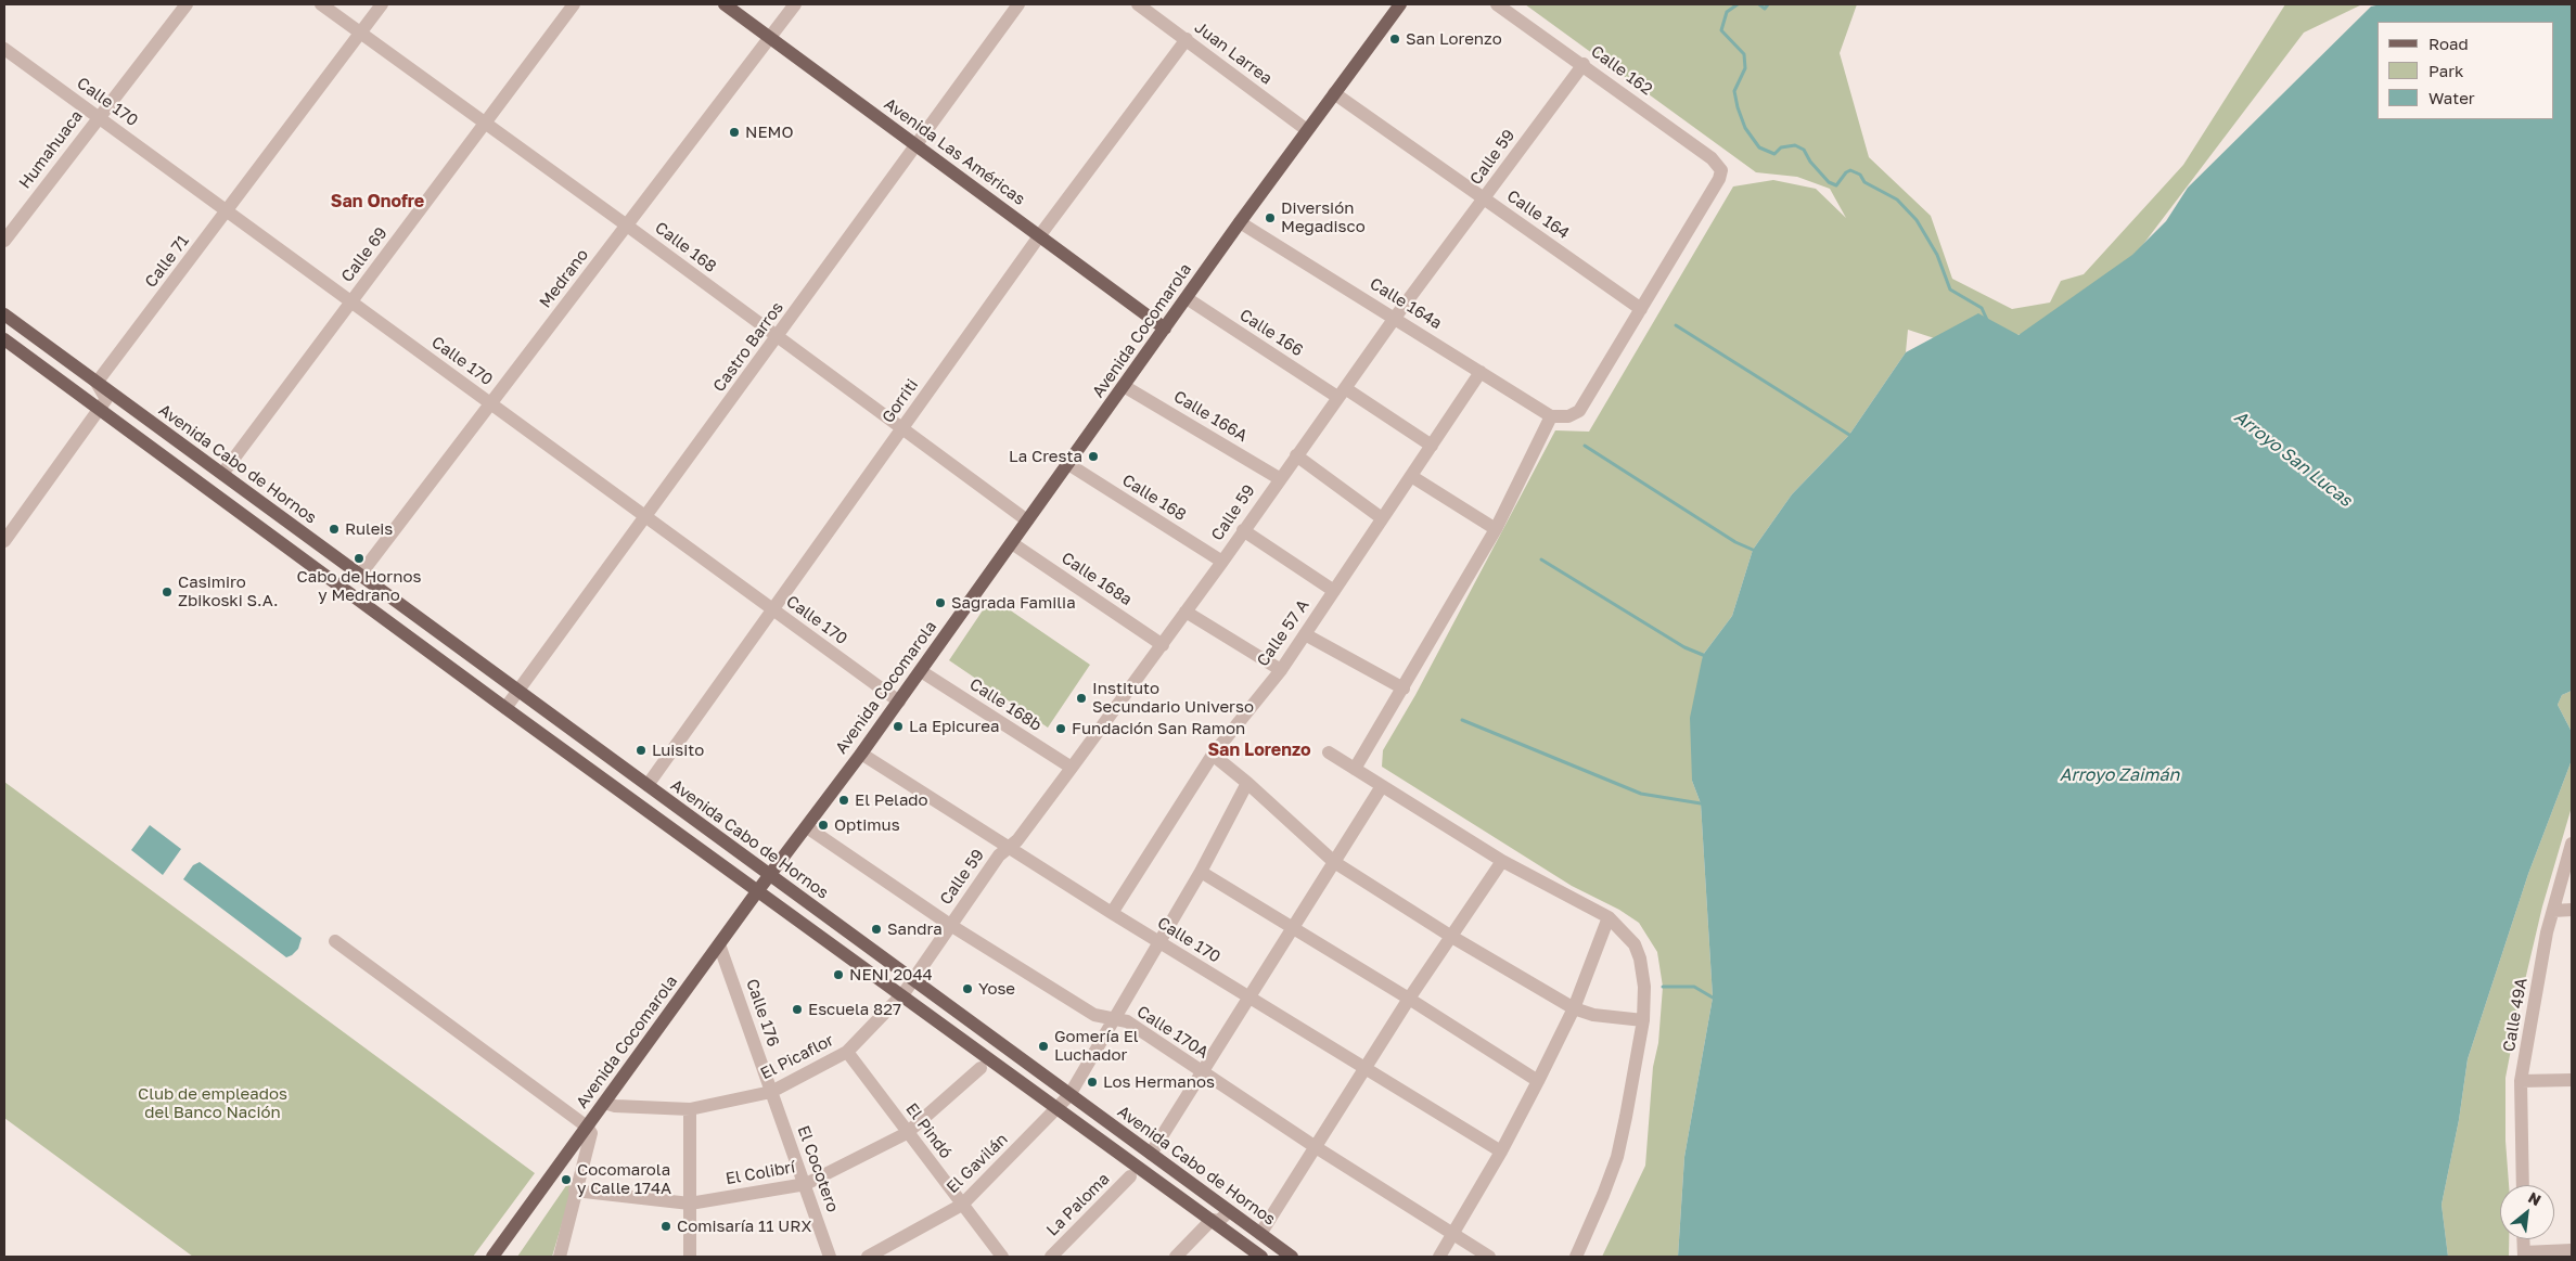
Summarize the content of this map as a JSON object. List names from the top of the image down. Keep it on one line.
{"streets":{"main road":["Avenida Las Américas","Avenida Cocomarola","Avenida Cabo de Hornos"],"street":["Juan Larrea","Calle 162","Calle 170","Humahuaca","Calle 59","Calle 164","Calle 168","Calle 69","Calle 71","Medrano","Calle 164a","Calle 166","Castro Barros","Gorriti","Calle 166A","Calle 168a","Calle 57 A","Calle 168b","Calle 176","Calle 49A","Calle 170A","El Picaflor","El Pindó","El Gavilán","El Cocotero","El Colibrí","La Paloma"]},"crossings":[["Juan Larrea","Avenida Cocomarola"],["Juan Larrea","Gorriti"],["Calle 162","Calle 59"],["Calle 162","Calle 164"],["Calle 170","Humahuaca"],["Calle 170","Calle 59"],["Calle 170","Calle 69"],["Calle 170","Calle 71"],["Calle 170","Medrano"],["Calle 170","Avenida Cocomarola"],["Calle 170","Castro Barros"],["Calle 170","Gorriti"],["Calle 170","Calle 57 A"],["Calle 170","El Gavilán"],["Avenida Las Américas","Medrano"],["Avenida Las Américas","Avenida Cocomarola"],["Avenida Las Américas","Castro Barros"],["Avenida Las Américas","Gorriti"],["Calle 59","Calle 164"],["Calle 59","Calle 168"],["Calle 59","Calle 164a"],["Calle 59","Calle 166"],["Calle 59","Calle 166A"],["Calle 59","Avenida Cabo de Hornos"],["Calle 59","Calle 168a"],["Calle 59","Calle 168b"],["Calle 59","Calle 170A"],["Calle 59","El Picaflor"],["Calle 164","Avenida Cocomarola"],["Calle 168","Calle 69"],["Calle 168","Calle 71"],["Calle 168","Medrano"],["Calle 168","Avenida Cocomarola"],["Calle 168","Castro Barros"],["Calle 168","Gorriti"],["Calle 69","Avenida Cabo de Hornos"],["Calle 71","Avenida Cabo de Hornos"],["Medrano","Avenida Cabo de Hornos"],["Calle 164a","Avenida Cocomarola"],["Calle 164a","Calle 57 A"],["Avenida Cocomarola","Calle 166"],["Avenida Cocomarola","Calle 166A"],["Avenida Cocomarola","Avenida Cabo de Hornos"],["Avenida Cocomarola","Calle 168a"],["Avenida Cocomarola","Calle 168b"],["Avenida Cocomarola","Calle 176"],["Avenida Cocomarola","Calle 170A"],["Avenida Cocomarola","El Picaflor"],["Calle 166","Calle 57 A"],["Castro Barros","Avenida Cabo de Hornos"],["Gorriti","Avenida Cabo de Hornos"],["Avenida Cabo de Hornos","El Picaflor"],["Avenida Cabo de Hornos","El Gavilán"],["Calle 176","El Picaflor"],["Calle 176","El Cocotero"],["Calle 170A","El Gavilán"],["El Picaflor","El Pindó"],["El Picaflor","El Cocotero"],["El Pindó","El Gavilán"],["El Pindó","El Colibrí"],["El Cocotero","El Colibrí"]],"districts":["San Onofre","San Lorenzo"],"water":["Arroyo San Lucas","Arroyo Zaimán"],"parks":["Club de empleados del Banco Nación"],"places":["San Lorenzo","NEMO","Diversión Megadisco","La Cresta","Ruleis","Cabo de Hornos y Medrano","Casimiro Zbikoski S.A.","Sagrada Familia","Instituto Secundario Universo","La Epicurea","Fundación San Ramon","Luisito","El Pelado","Optimus","Sandra","NENI 2044","Yose","Escuela 827","Gomería El Luchador","Los Hermanos","Cocomarola y Calle 174A","Comisaría 11 URX"],"legend":["Road","Park","Water"],"north":"top right"}
